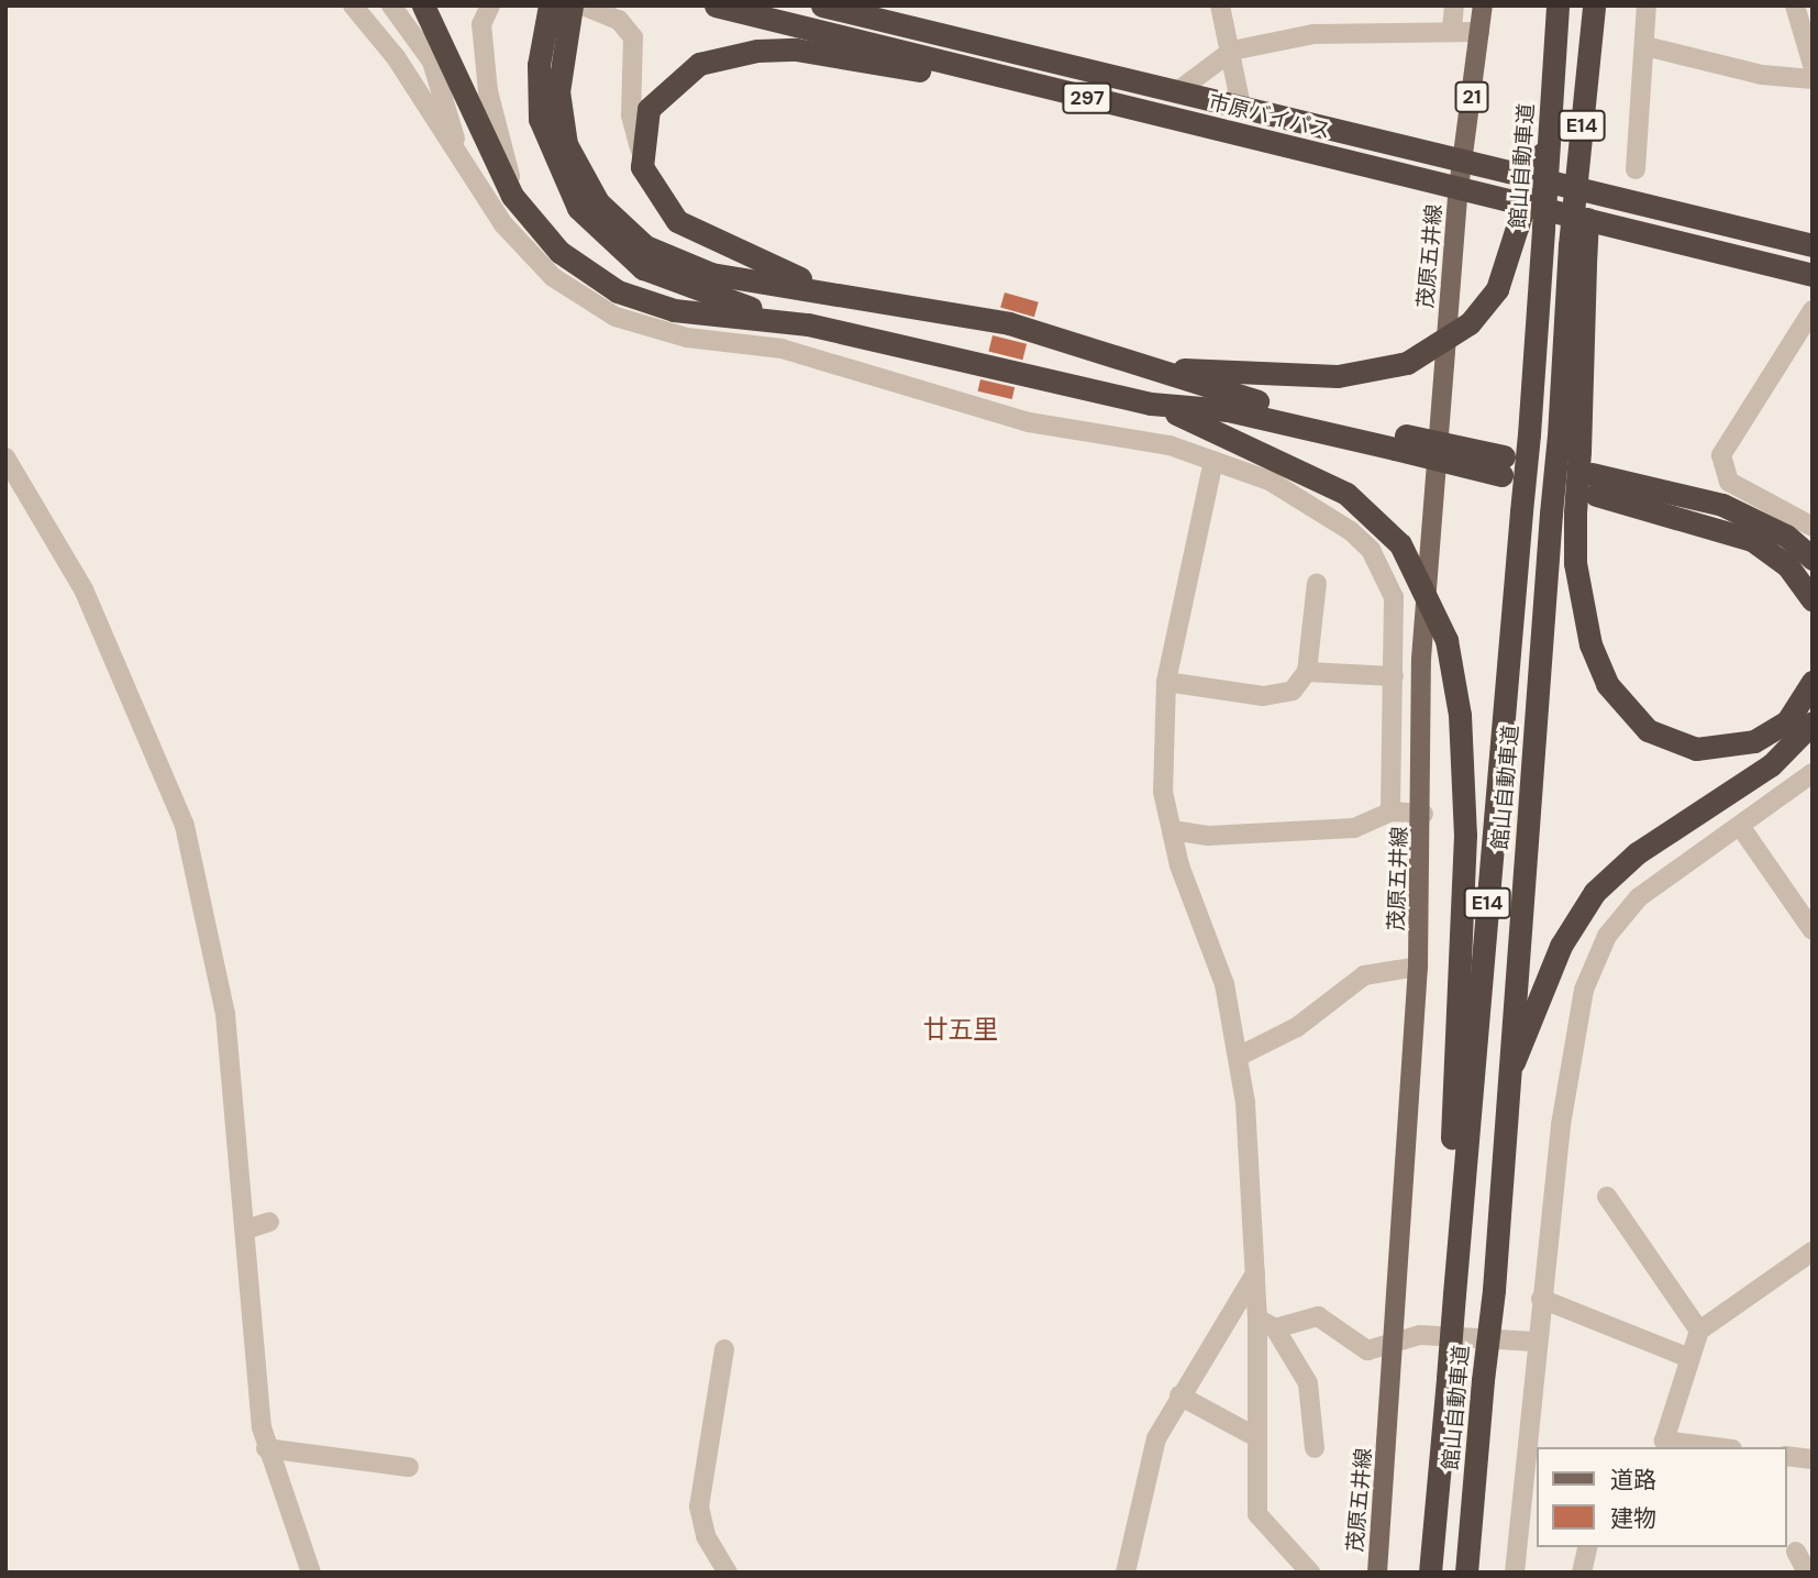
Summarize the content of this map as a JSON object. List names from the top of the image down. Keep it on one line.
{"streets":{"highway":["297","市原バイパス","E14","館山自動車道"],"main road":["21","茂原五井線"]},"crossings":[["21","市原バイパス"],["21","茂原五井線"],["市原バイパス","茂原五井線"]],"districts":["廿五里"],"legend":["道路","建物"]}
